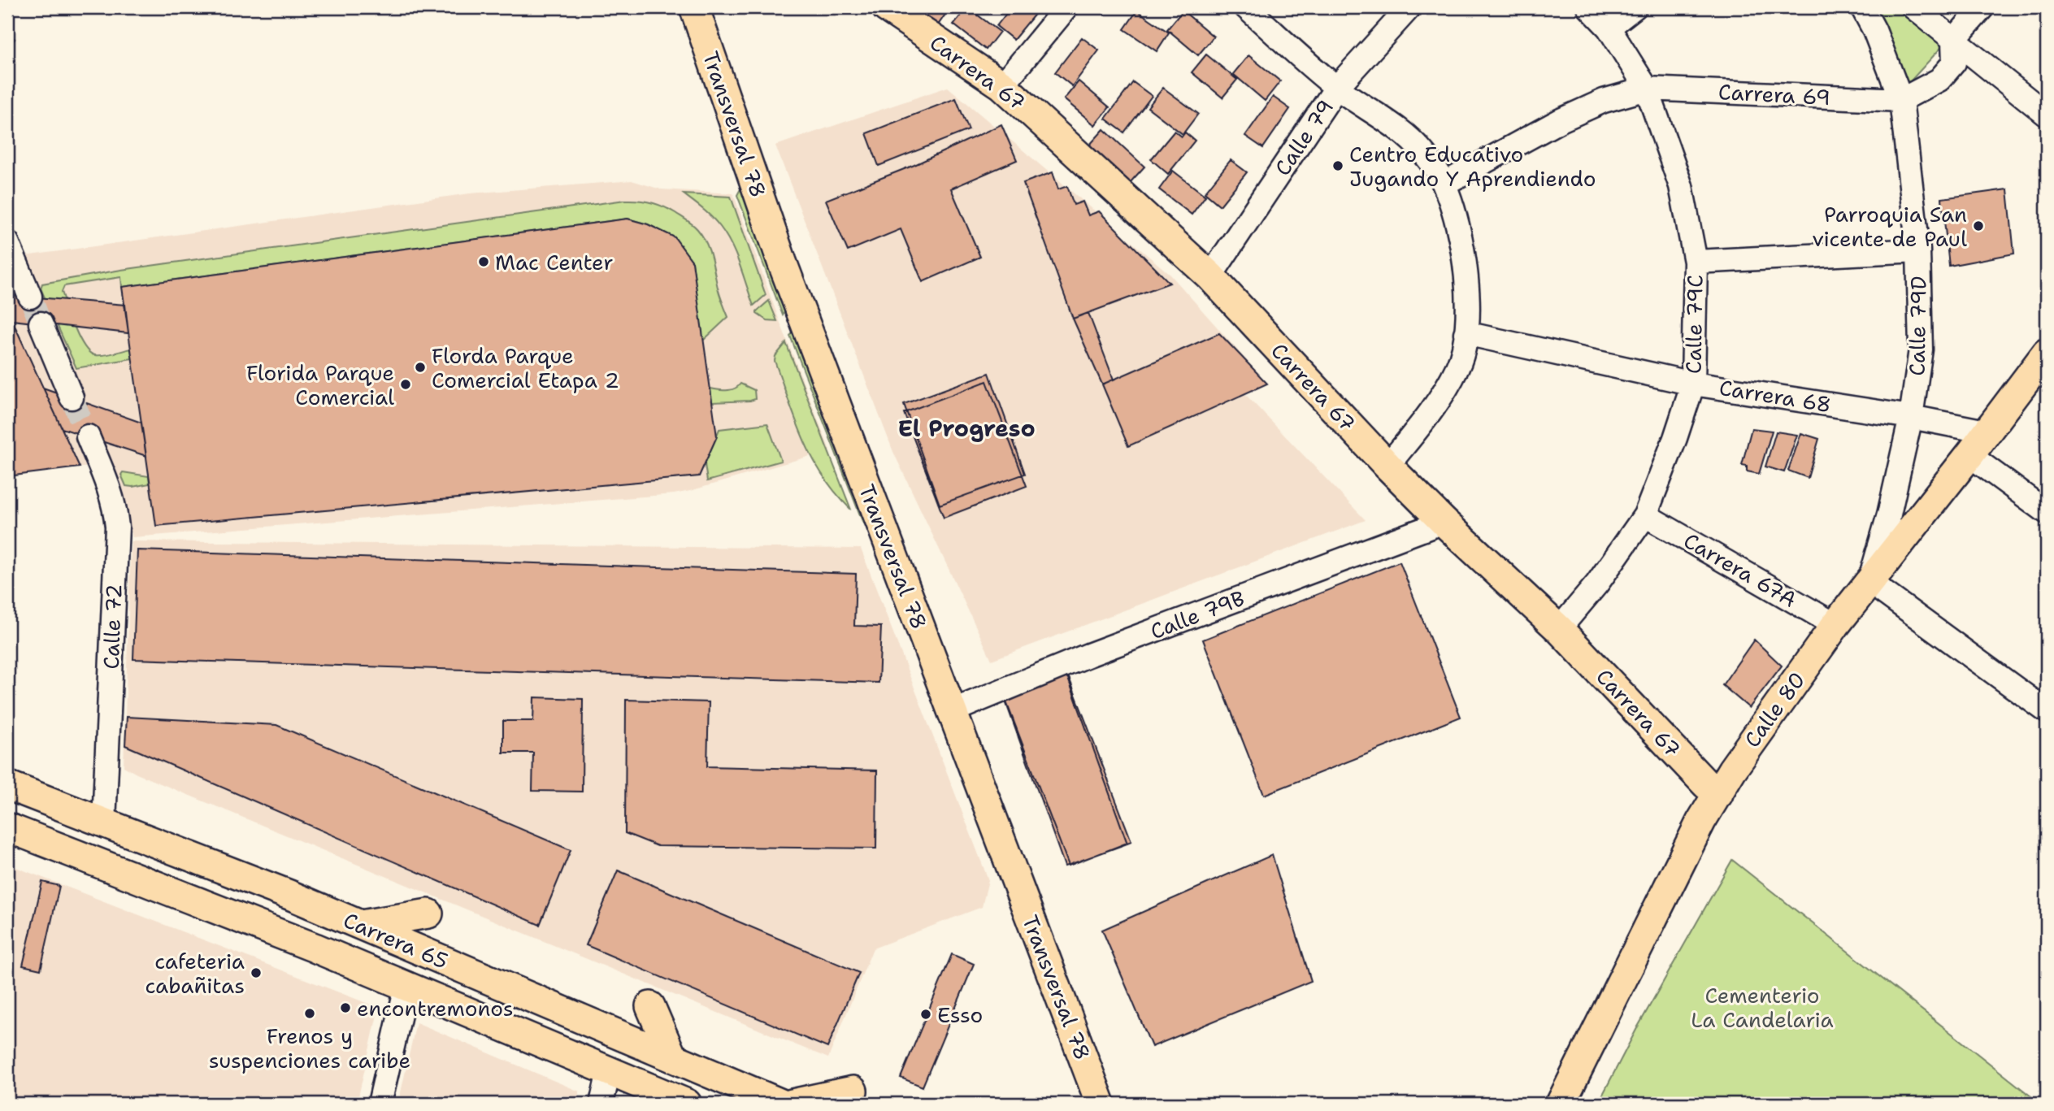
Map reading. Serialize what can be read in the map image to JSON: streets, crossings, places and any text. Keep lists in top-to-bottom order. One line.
{"streets":{"main road":["Carrera 67","Transversal 78","Calle 80","Carrera 65"],"street":["Carrera 69","Calle 79","Calle 79C","Calle 79D","Carrera 68","Carrera 67A","Calle 79B","Calle 72"]},"crossings":[["Carrera 67","Calle 79"],["Carrera 67","Calle 79C"],["Carrera 67","Calle 79B"],["Carrera 67","Calle 80"],["Carrera 69","Calle 79C"],["Carrera 69","Calle 79D"],["Transversal 78","Calle 79B"],["Calle 79C","Carrera 68"],["Calle 79C","Carrera 67A"],["Calle 79D","Carrera 68"],["Calle 79D","Calle 80"],["Carrera 68","Calle 80"],["Carrera 67A","Calle 80"],["Calle 72","Carrera 65"]],"districts":["El Progreso"],"parks":["Cementerio La Candelaria"],"places":["Centro Educativo Jugando Y Aprendiendo","Parroquia San vicente de Paul","Mac Center","Florda Parque Comercial Etapa 2","Florida Parque Comercial","cafeteria cabañitas","encontremonos","Frenos y suspenciones caribe","Esso"]}
